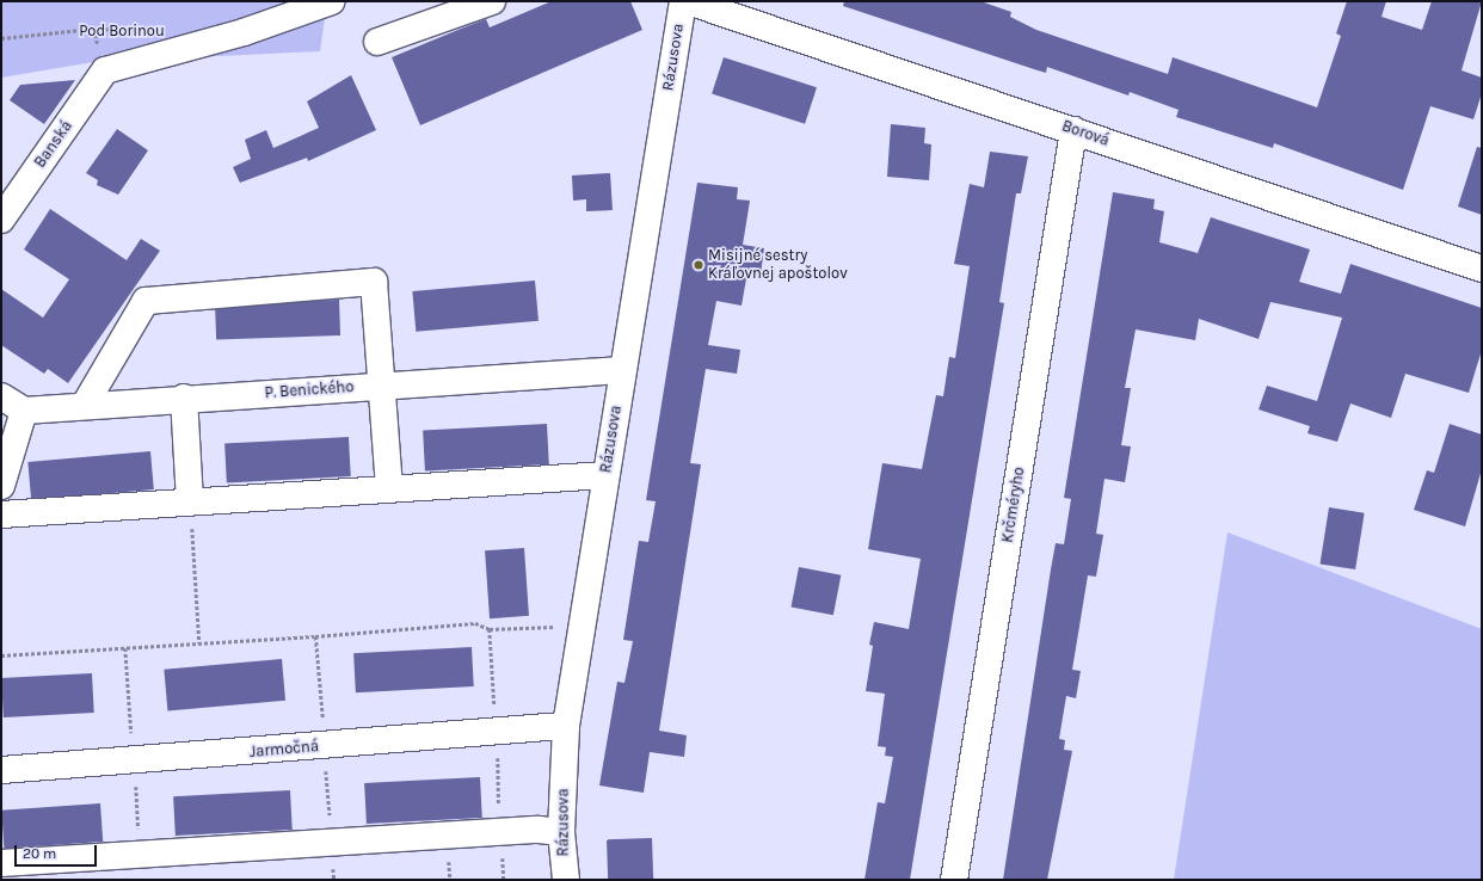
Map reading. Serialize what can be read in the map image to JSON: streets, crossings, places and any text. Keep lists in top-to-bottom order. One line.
{"streets":{"street":["Pod Borinou","Rázusova","Borová","Banská","P. Benického","Krčméryho","Jarmočná"]},"crossings":[["Pod Borinou","Banská"],["Rázusova","P. Benického"],["Rázusova","Jarmočná"],["Borová","Krčméryho"]],"places":["Misijné sestry Kráľovnej apoštolov"],"scale_bar":"20 m"}
